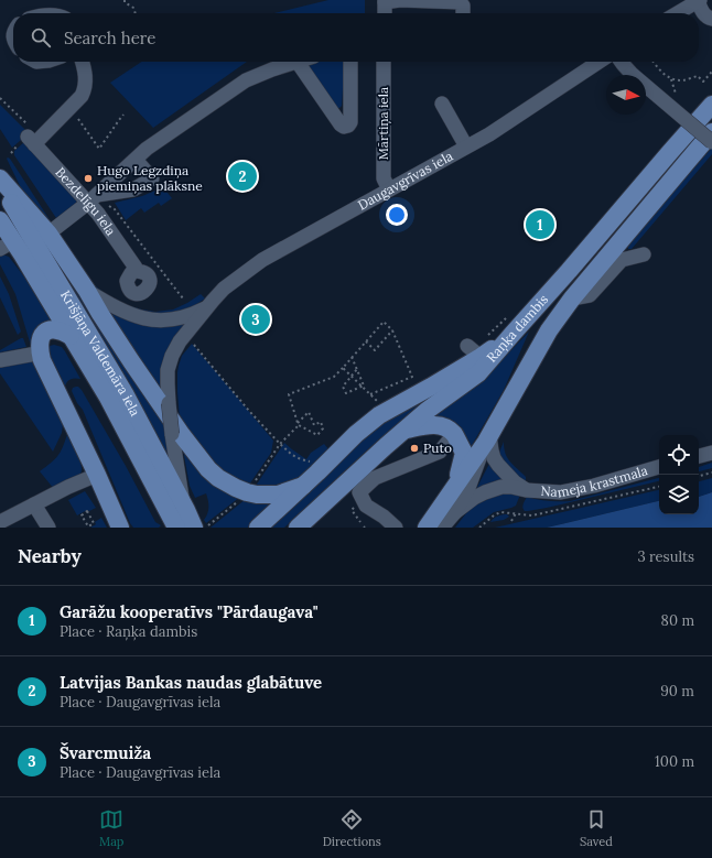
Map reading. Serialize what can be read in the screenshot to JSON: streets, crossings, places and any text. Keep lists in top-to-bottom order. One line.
{"streets":{"main road":["Raņķa dambis","Krišjāņa Valdemāra iela"],"street":["Mārtiņa iela","Daugavgrīvas iela","Bezdelīgu iela","Nameja krastmala"]},"crossings":[["Mārtiņa iela","Daugavgrīvas iela"],["Daugavgrīvas iela","Krišjāņa Valdemāra iela"],["Raņķa dambis","Nameja krastmala"]],"places":["Hugo Legzdiņa piemiņas plāksne","Puto"],"north":"right","page":{"search":"Search here","pins":["2","1","3"],"heading":["Nearby","3 results"],"list":[{"mark":"1","name":"Garāžu kooperatīvs \"Pārdaugava\"","note":"Place · Raņķa dambis","value":"80 m"},{"mark":"2","name":"Latvijas Bankas naudas glabātuve","note":"Place · Daugavgrīvas iela","value":"90 m"},{"mark":"3","name":"Švarcmuiža","note":"Place · Daugavgrīvas iela","value":"100 m"}],"nav":["Map","Directions","Saved"]}}
